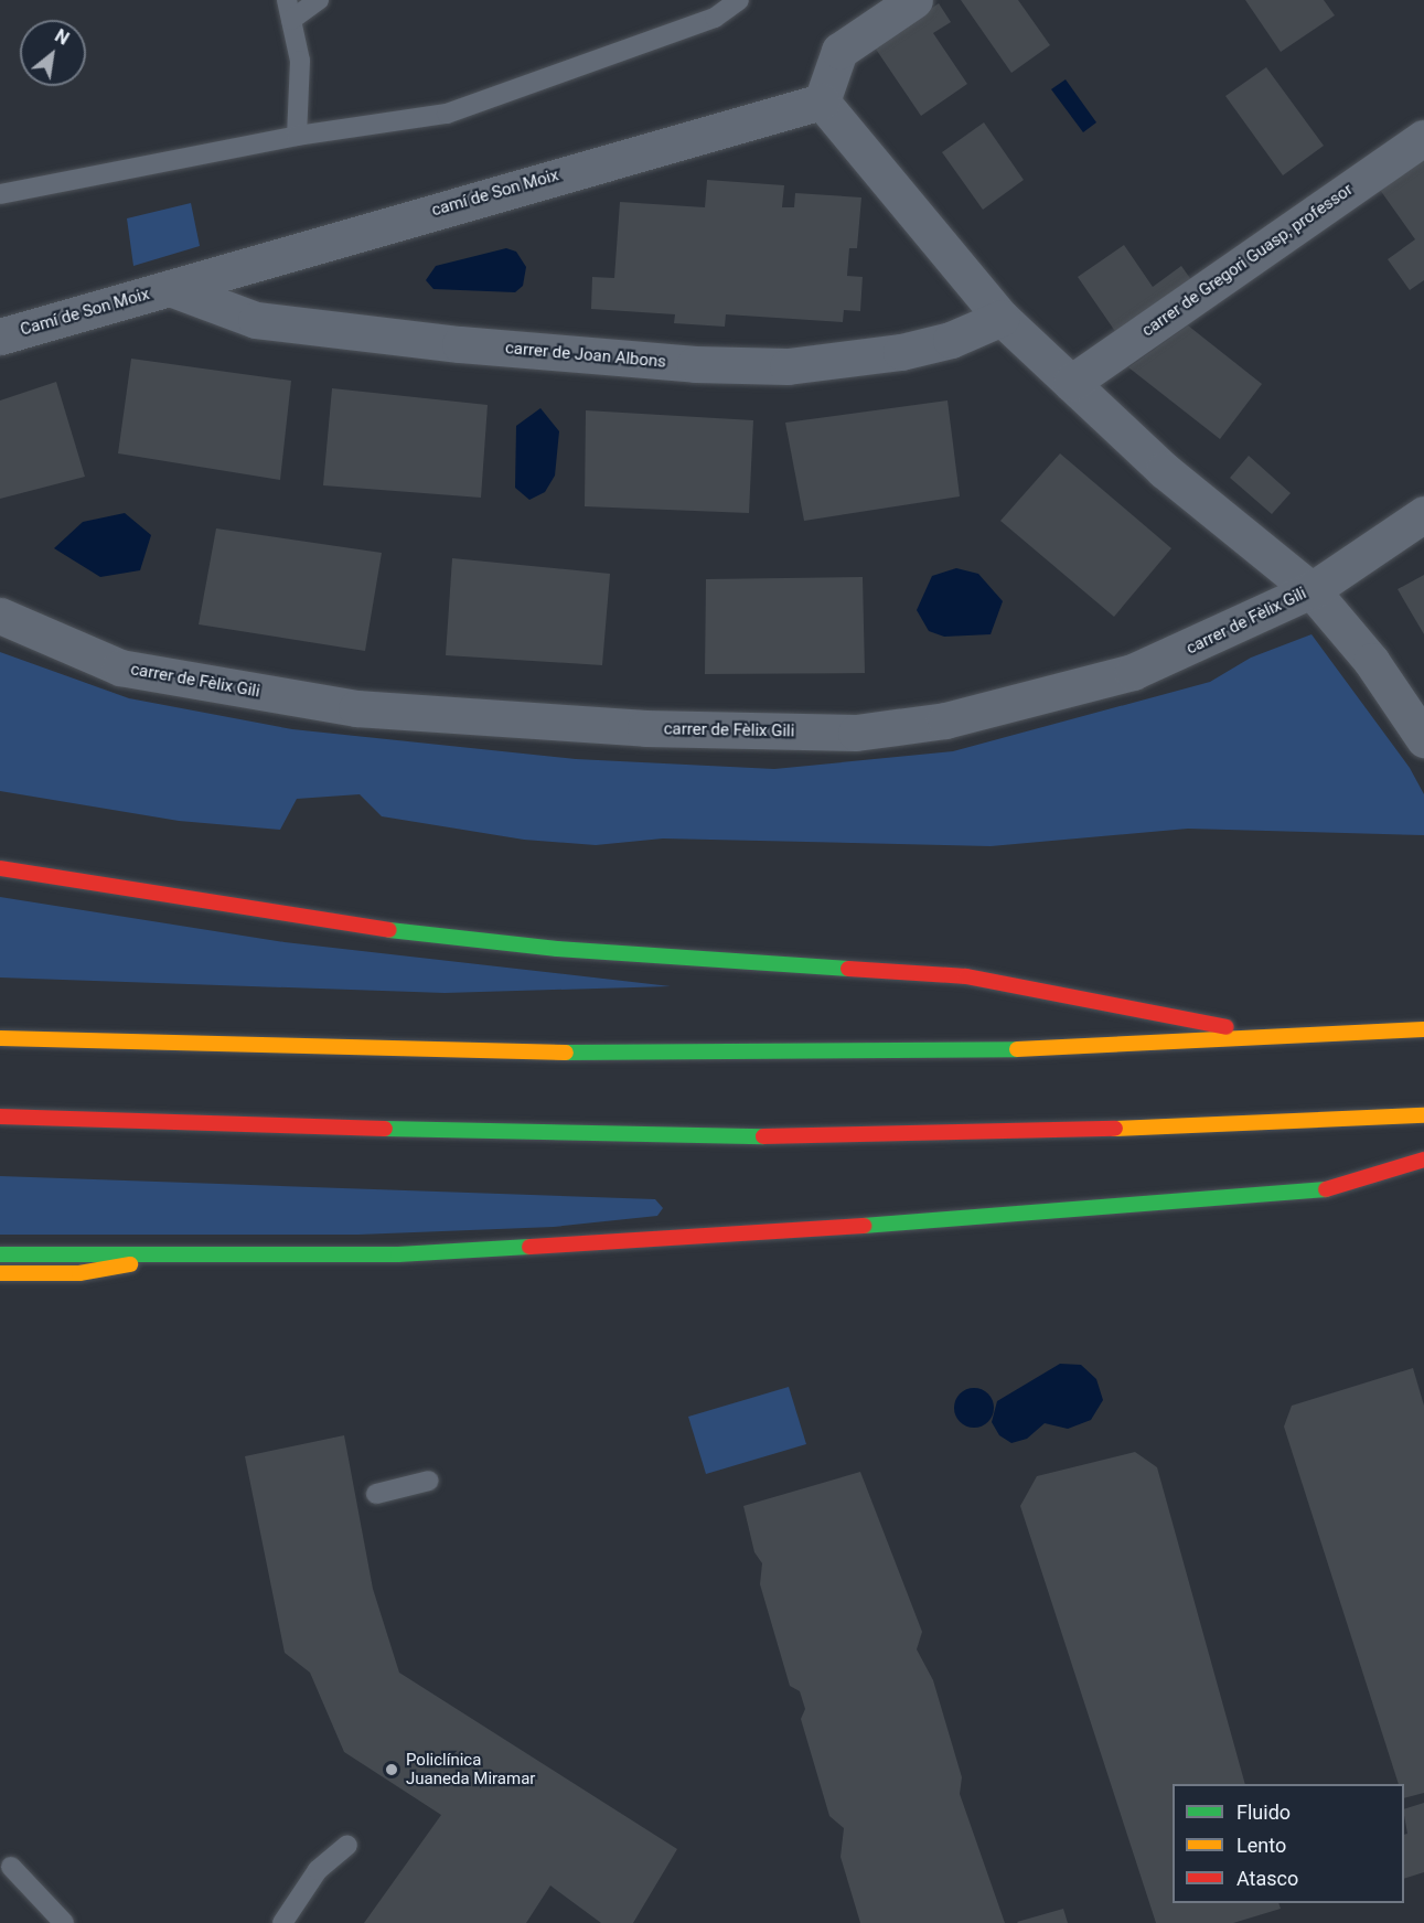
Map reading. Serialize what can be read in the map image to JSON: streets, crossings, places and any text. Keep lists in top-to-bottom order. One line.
{"streets":{"street":["camí de Son Moix","carrer de Gregori Guasp, professor","Camí de Son Moix","carrer de Joan Albons","carrer de Fèlix Gili"]},"crossings":[["camí de Son Moix","Camí de Son Moix"],["camí de Son Moix","carrer de Joan Albons"],["Camí de Son Moix","carrer de Joan Albons"]],"places":["Policlínica Juaneda Miramar"],"legend":["Fluido","Lento","Atasco"],"north":"top right"}
